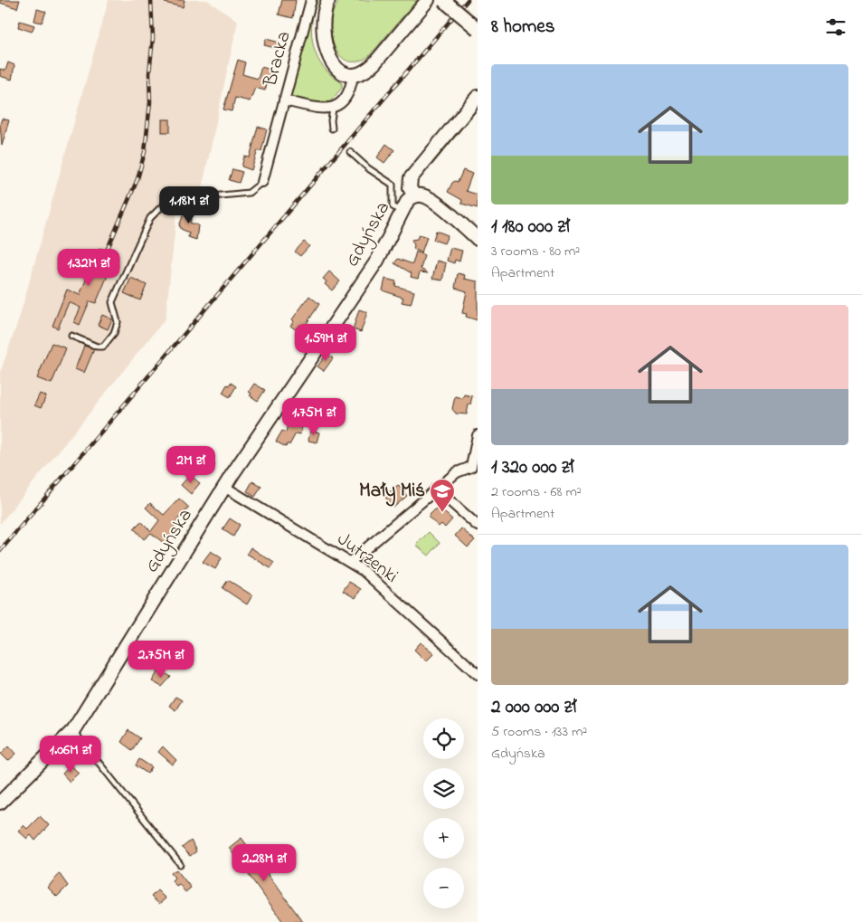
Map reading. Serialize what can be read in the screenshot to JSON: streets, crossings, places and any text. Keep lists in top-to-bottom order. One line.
{"streets":{"main road":["Gdyńska"],"street":["Bracka","Jutrzenki"]},"crossings":[["Gdyńska","Jutrzenki"]],"places":{"school or university":["Mały Miś"]},"page":{"heading":"8 homes","list":[{"name":"1 180 000 zł","note":"3 rooms · 80 m² · Apartment"},{"name":"1 320 000 zł","note":"2 rooms · 68 m² · Apartment"},{"name":"2 000 000 zł","note":"5 rooms · 133 m² · Gdyńska"}],"price":["1.18M zł","1.32M zł","1.59M zł","1.75M zł","2M zł","2.75M zł","1.06M zł","2.28M zł"],"map_buttons":["+","−"]}}
